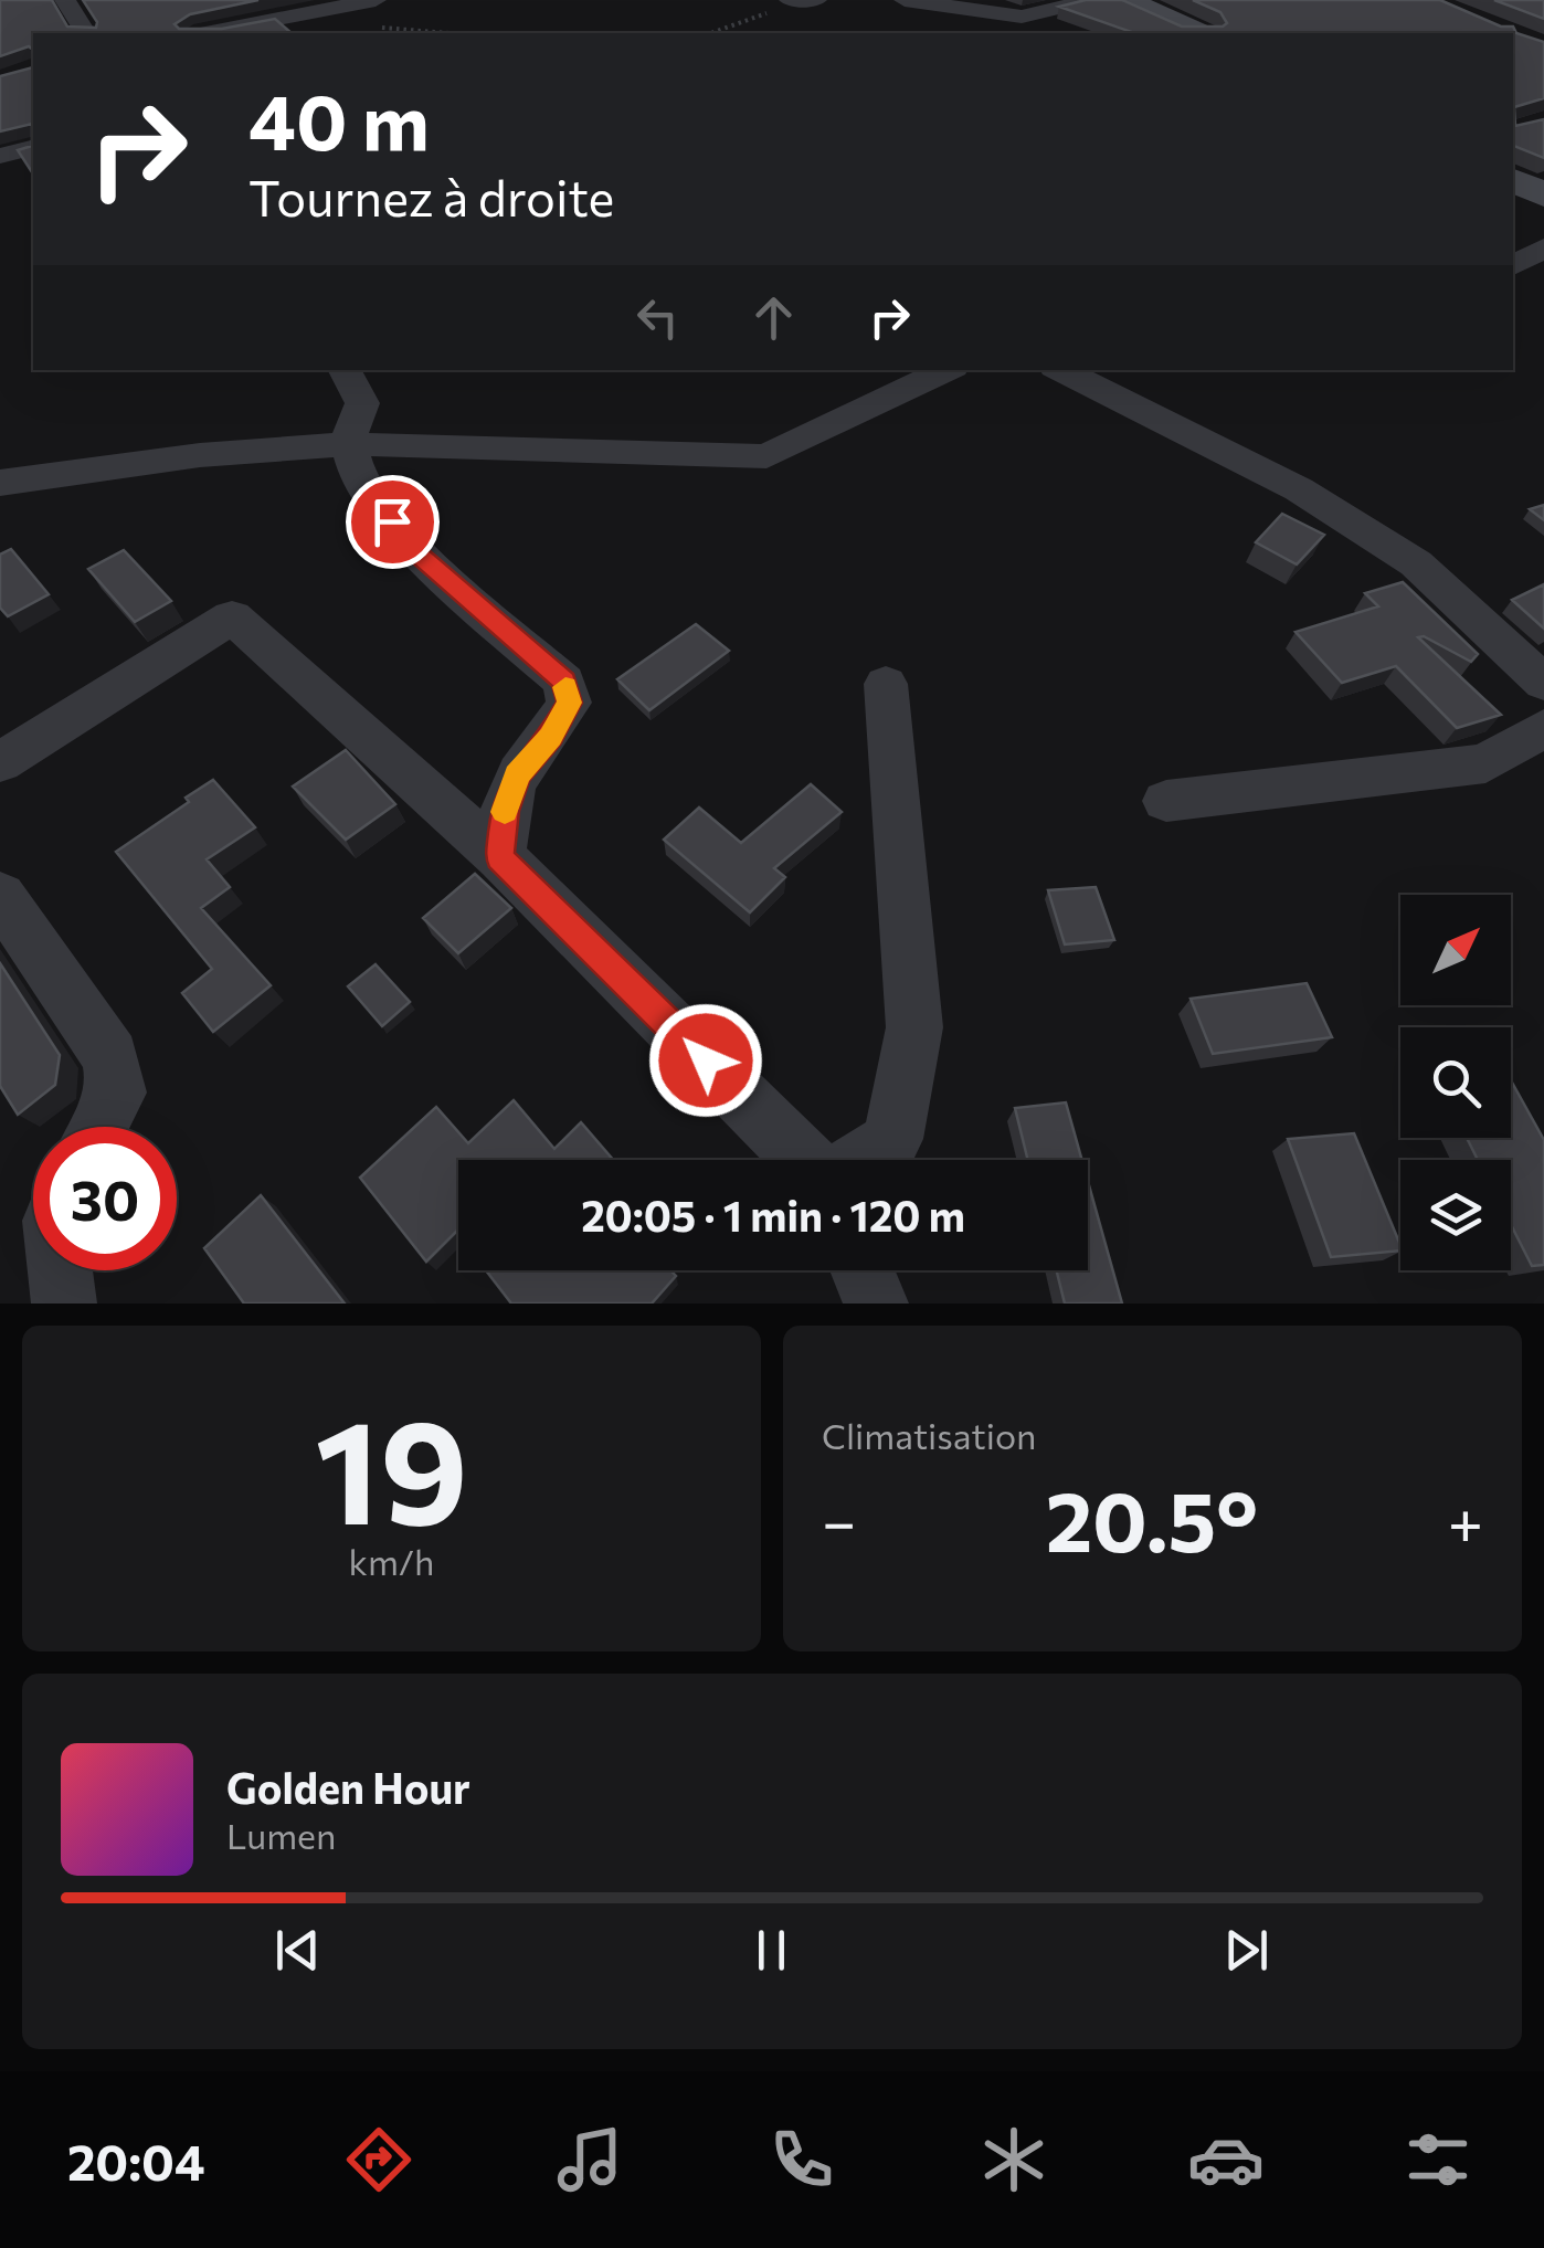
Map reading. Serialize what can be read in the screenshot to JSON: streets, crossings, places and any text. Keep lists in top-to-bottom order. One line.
{"north":"top right","page":{"turn":["40 m","Tournez à droite"],"limit":"30","trip":"20:05 · 1 min · 120 m","tile":[["19","km/h"],"Climatisation"],"heat":["−","20.5°","+"],"song":["Golden Hour","Lumen"],"tabs":"20:04"}}
